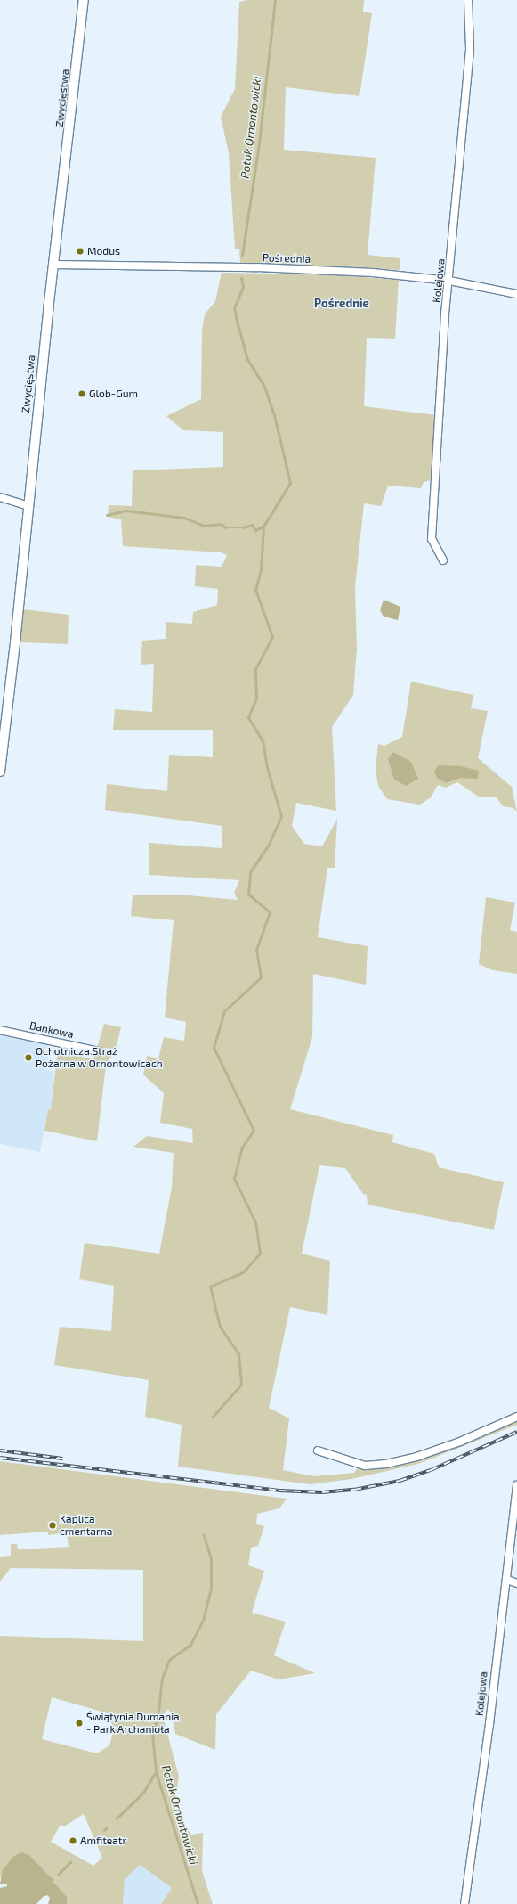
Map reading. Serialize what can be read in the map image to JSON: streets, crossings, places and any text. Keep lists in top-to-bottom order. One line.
{"streets":{"street":["Zwycięstwa","Pośrednia","Kolejowa","Bankowa"]},"crossings":[["Zwycięstwa","Pośrednia"],["Pośrednia","Kolejowa"]],"districts":["Pośrednie"],"water":["Potok Ornontowicki"],"places":["Modus","Glob-Gum","Ochotnicza Straż Pożarna w Ornontowicach","Kaplica cmentarna","Świątynia Dumania - Park Archanioła","Amfiteatr"]}
